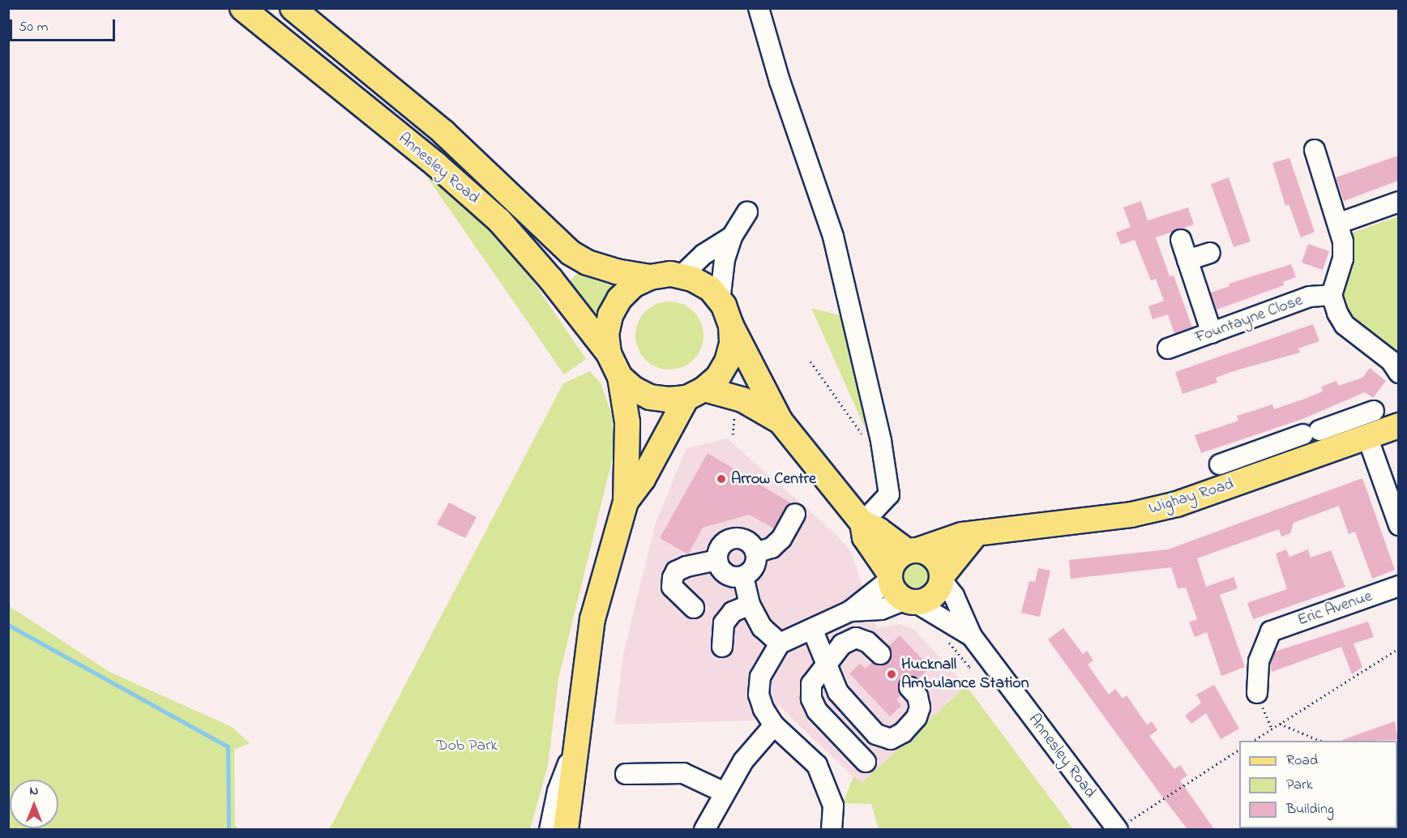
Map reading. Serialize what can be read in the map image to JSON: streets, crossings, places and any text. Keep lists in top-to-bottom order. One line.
{"streets":{"main road":["Annesley Road","Wighay Road"],"street":["Fountayne Close","Eric Avenue"]},"crossings":[["Annesley Road","Wighay Road"]],"parks":["Dob Park"],"places":["Arrow Centre","Hucknall Ambulance Station"],"legend":["Road","Park","Building"],"scale_bar":"50 m","north":"top"}
